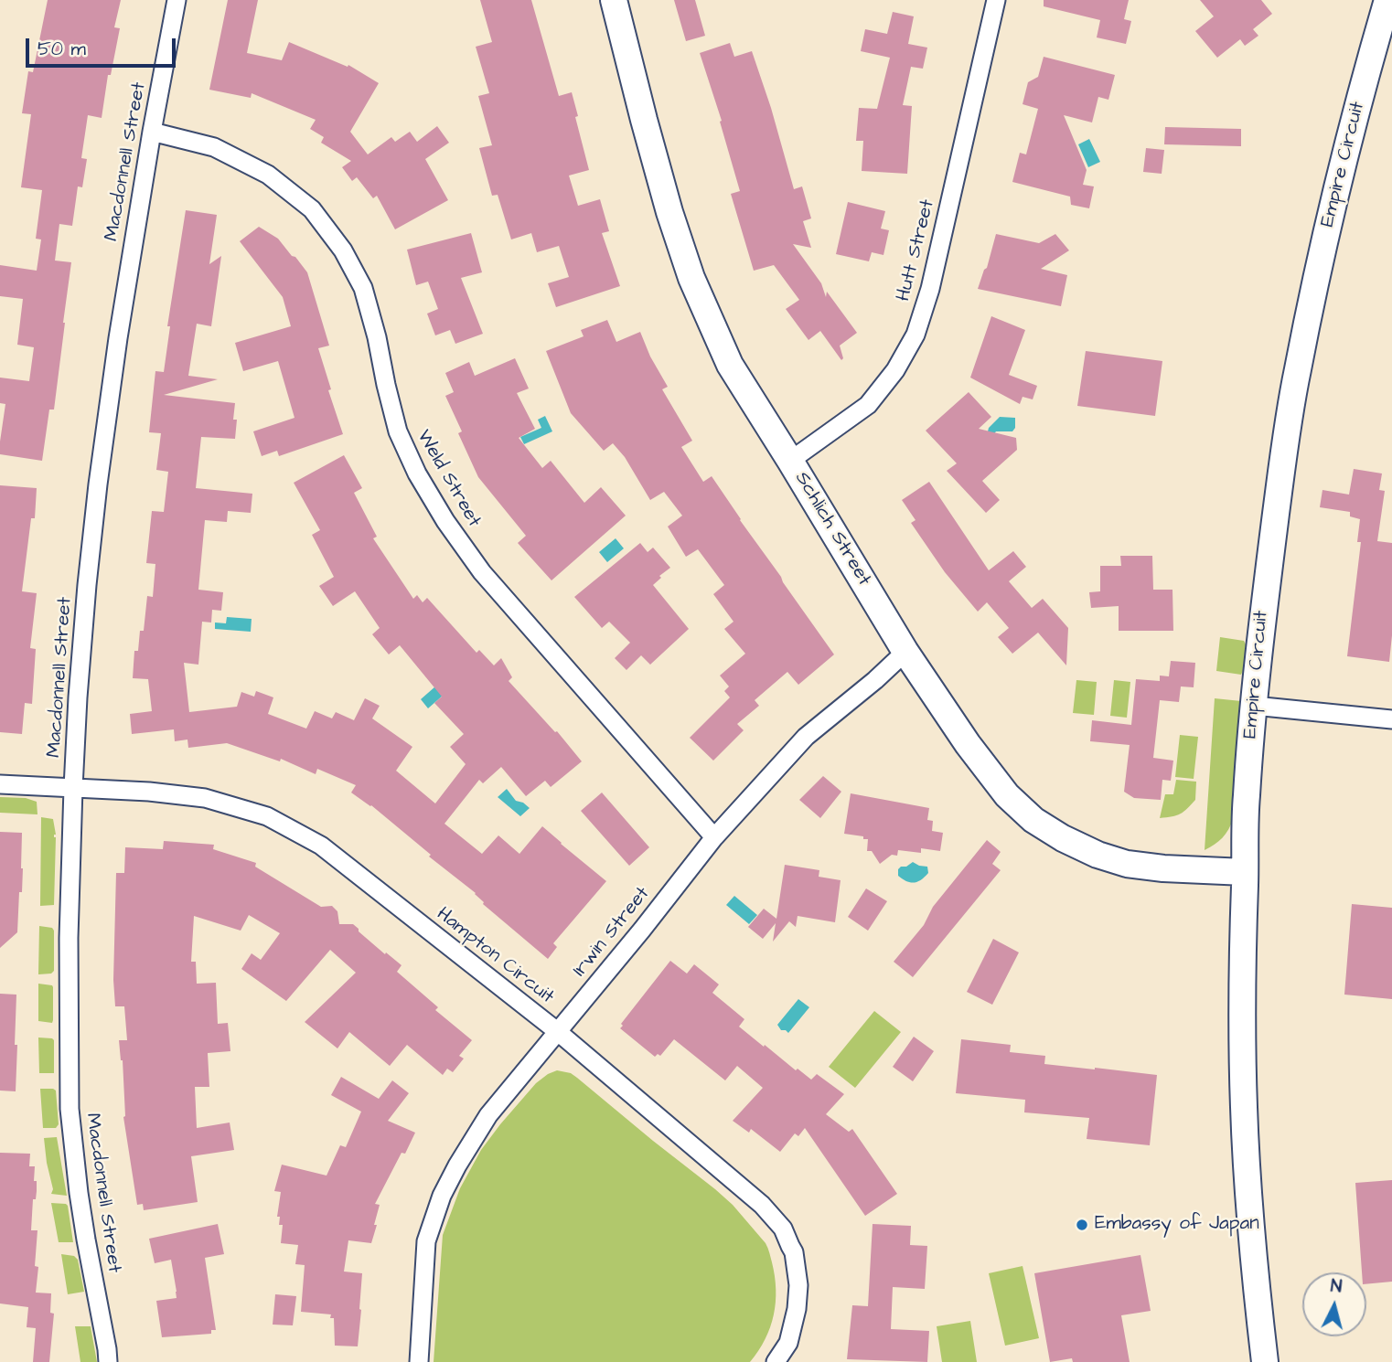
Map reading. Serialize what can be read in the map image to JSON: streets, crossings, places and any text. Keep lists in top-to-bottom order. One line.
{"streets":{"street":["Macdonnell Street","Empire Circuit","Hutt Street","Weld Street","Schlich Street","Irwin Street","Hampton Circuit"]},"crossings":[["Macdonnell Street","Weld Street"],["Macdonnell Street","Hampton Circuit"],["Empire Circuit","Schlich Street"],["Hutt Street","Schlich Street"],["Weld Street","Irwin Street"],["Schlich Street","Irwin Street"],["Irwin Street","Hampton Circuit"]],"places":["Embassy of Japan"],"scale_bar":"50 m","north":"top"}
